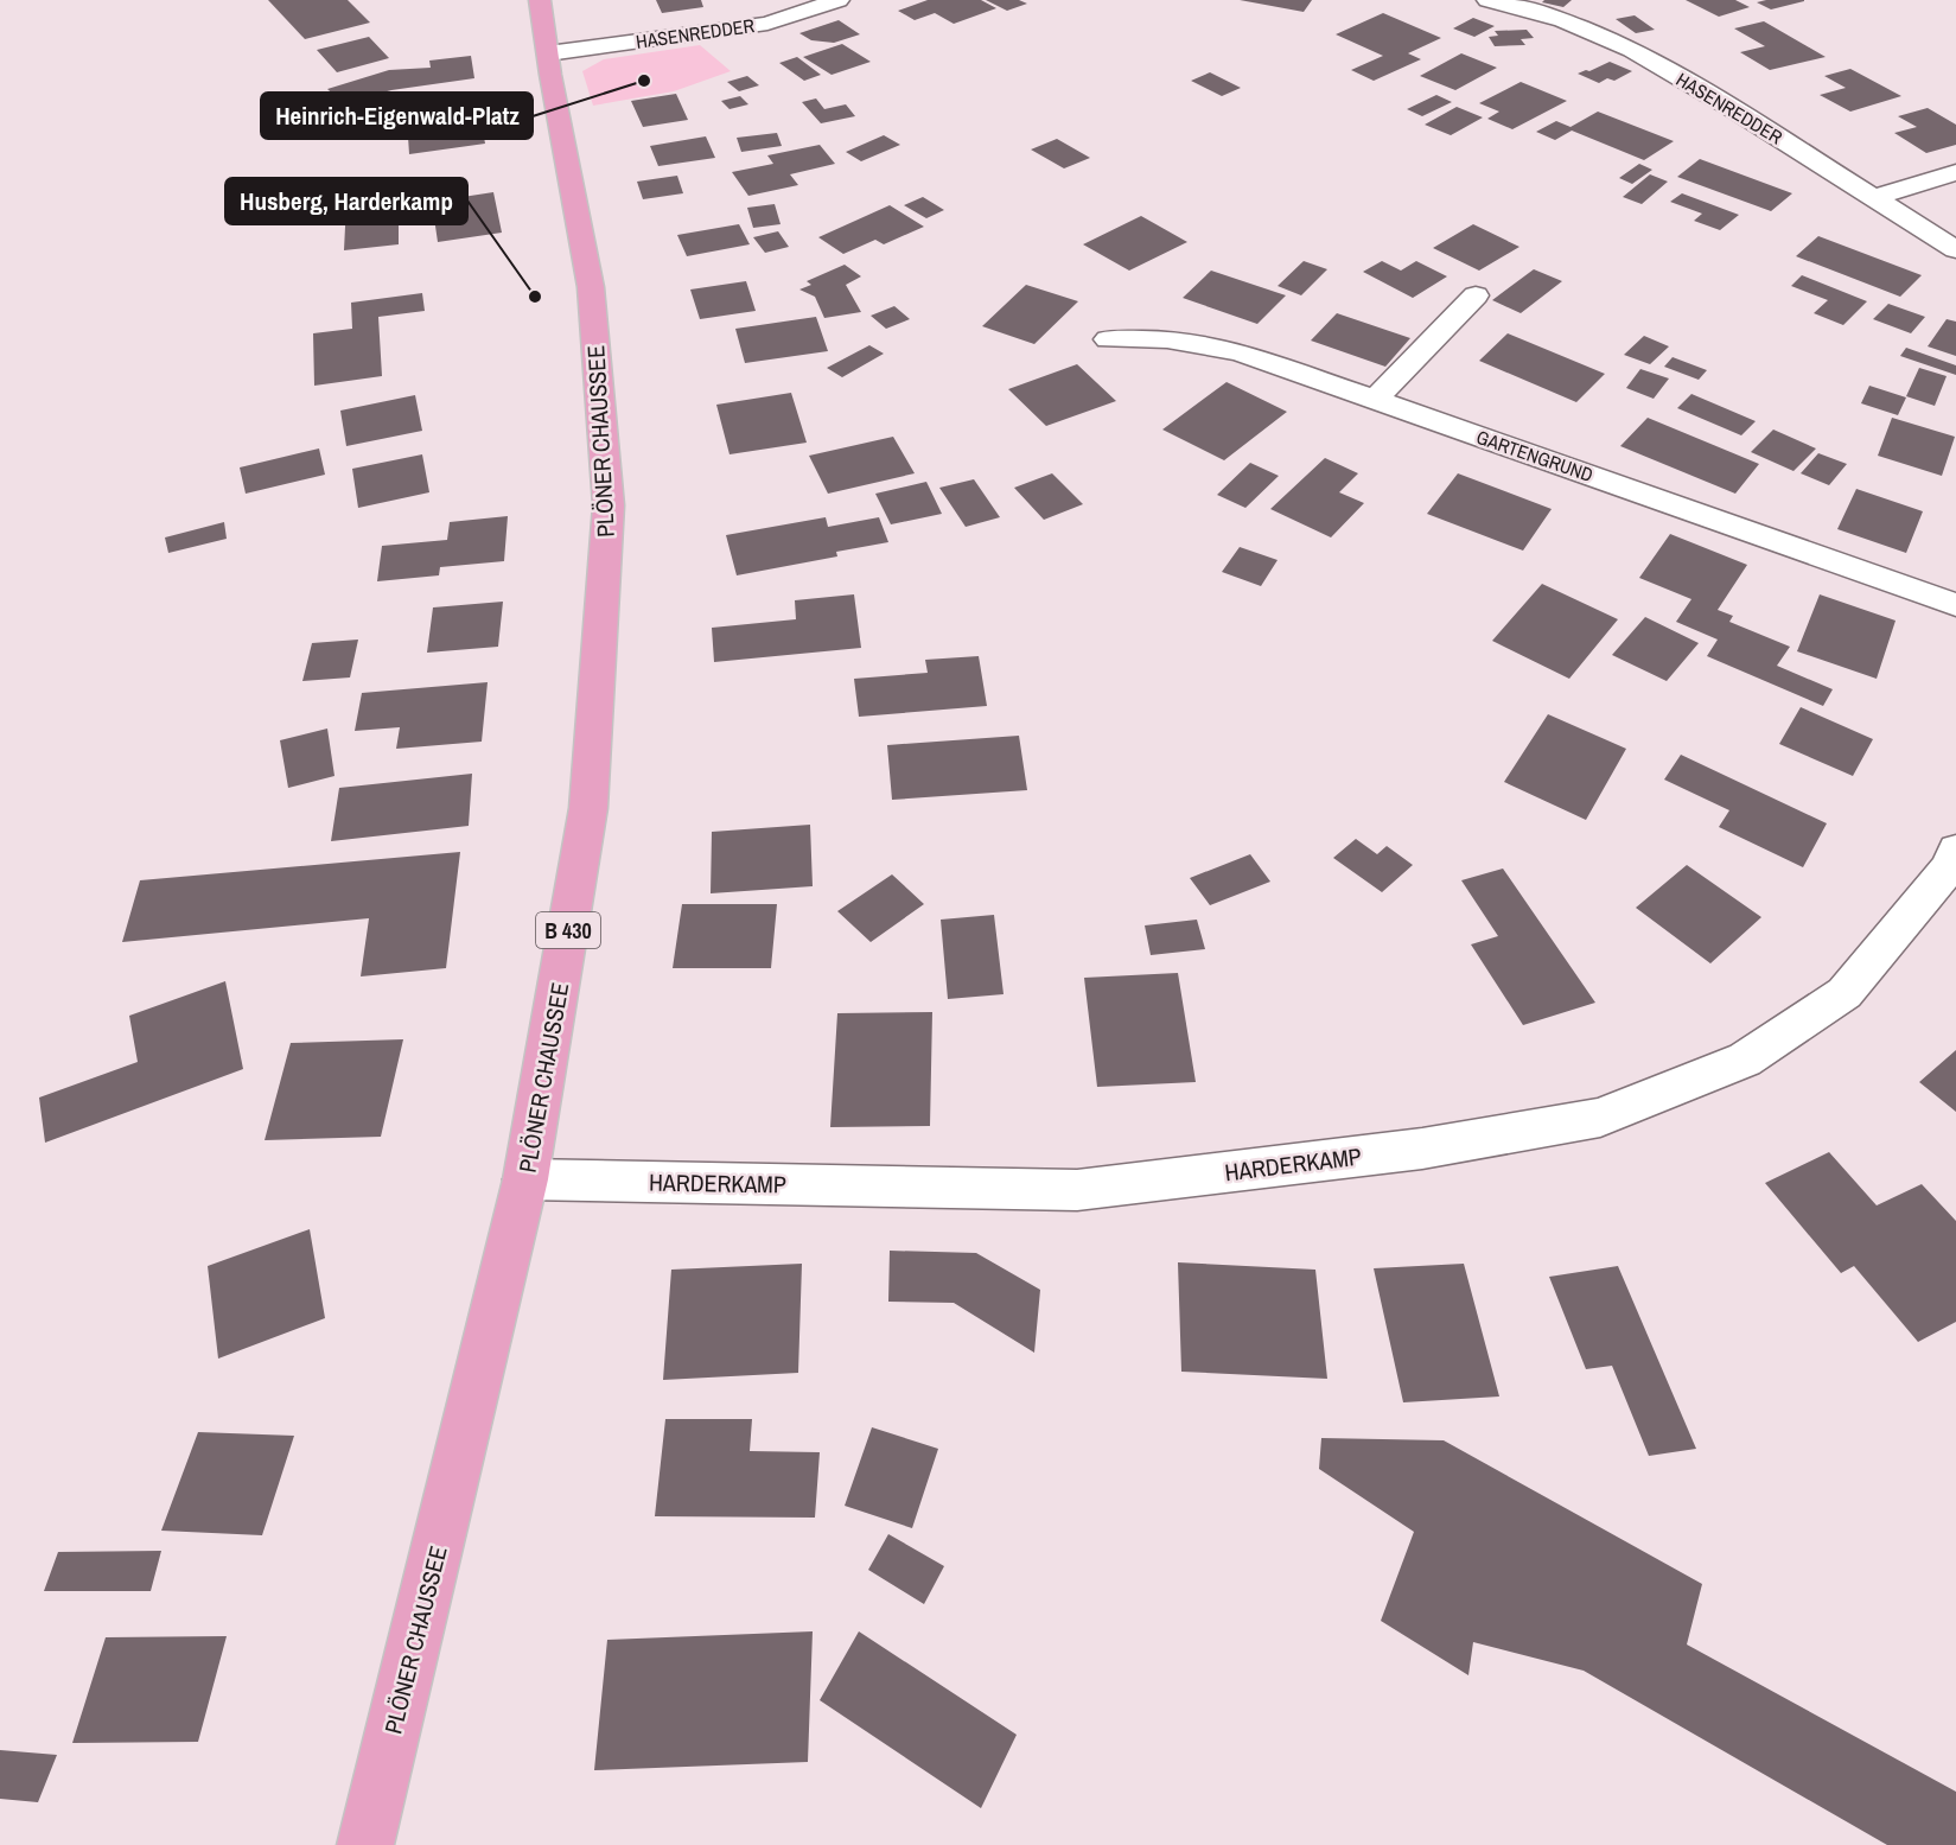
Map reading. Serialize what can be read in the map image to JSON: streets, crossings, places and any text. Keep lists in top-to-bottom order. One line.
{"streets":{"main road":["PLÖNER CHAUSSEE","B 430"],"street":["HASENREDDER","GARTENGRUND","HARDERKAMP"]},"crossings":[["HASENREDDER","PLÖNER CHAUSSEE"],["PLÖNER CHAUSSEE","HARDERKAMP"]],"places":["Heinrich-Eigenwald-Platz","Husberg, Harderkamp"]}
